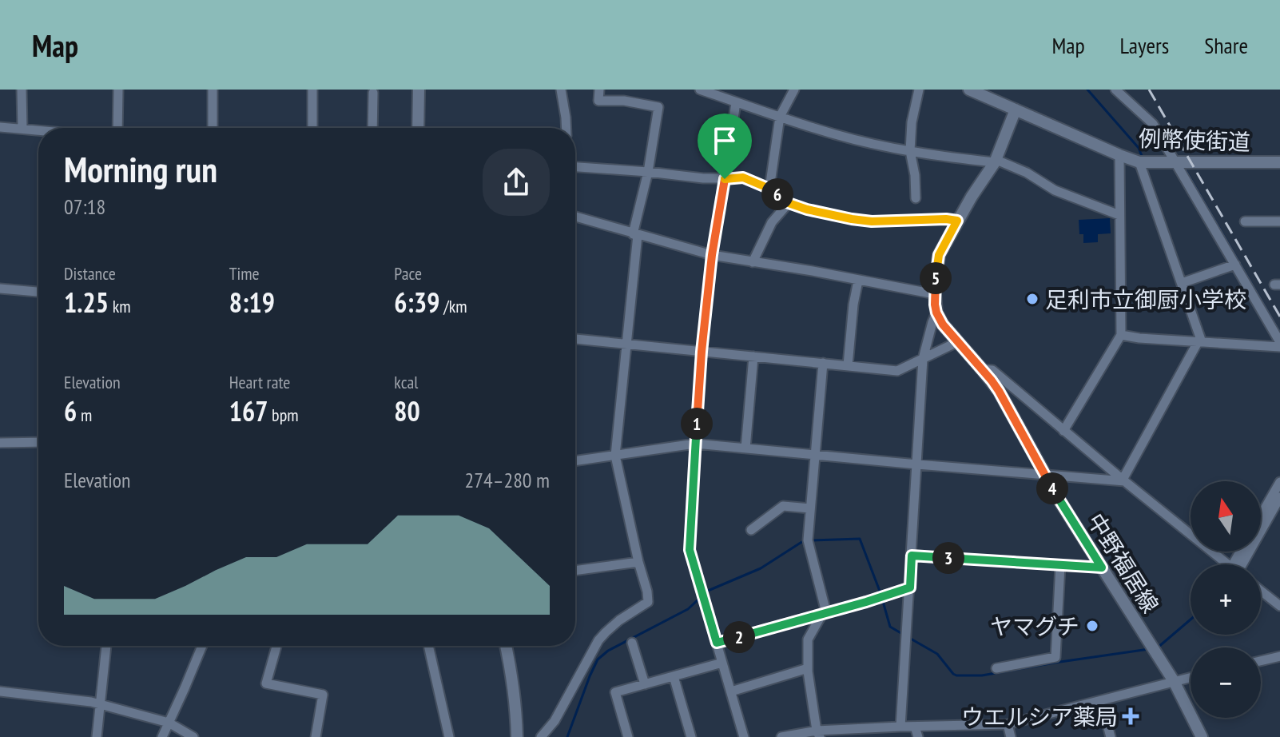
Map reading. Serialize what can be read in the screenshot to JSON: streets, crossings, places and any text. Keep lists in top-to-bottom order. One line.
{"streets":{"main road":["例幣使街道","中野福居線"]},"crossings":[["例幣使街道","中野福居線"]],"places":{"other":["足利市立御厨小学校","ヤマグチ"],"health":["ウエルシア薬局"]},"north":"top","page":{"header":"Map","nav":["Map","Layers","Share"],"heading":["Morning run","07:18"],"pins":["6","5","1","4","3","2"],"stats":[["Distance","1.25 km"],["Time","8:19"],["Pace","6:39 /km"],["Elevation","6 m"],["Heart rate","167 bpm"],["kcal","80"]],"chart":["Elevation","274–280 m"],"map_buttons":["+","−"]}}
